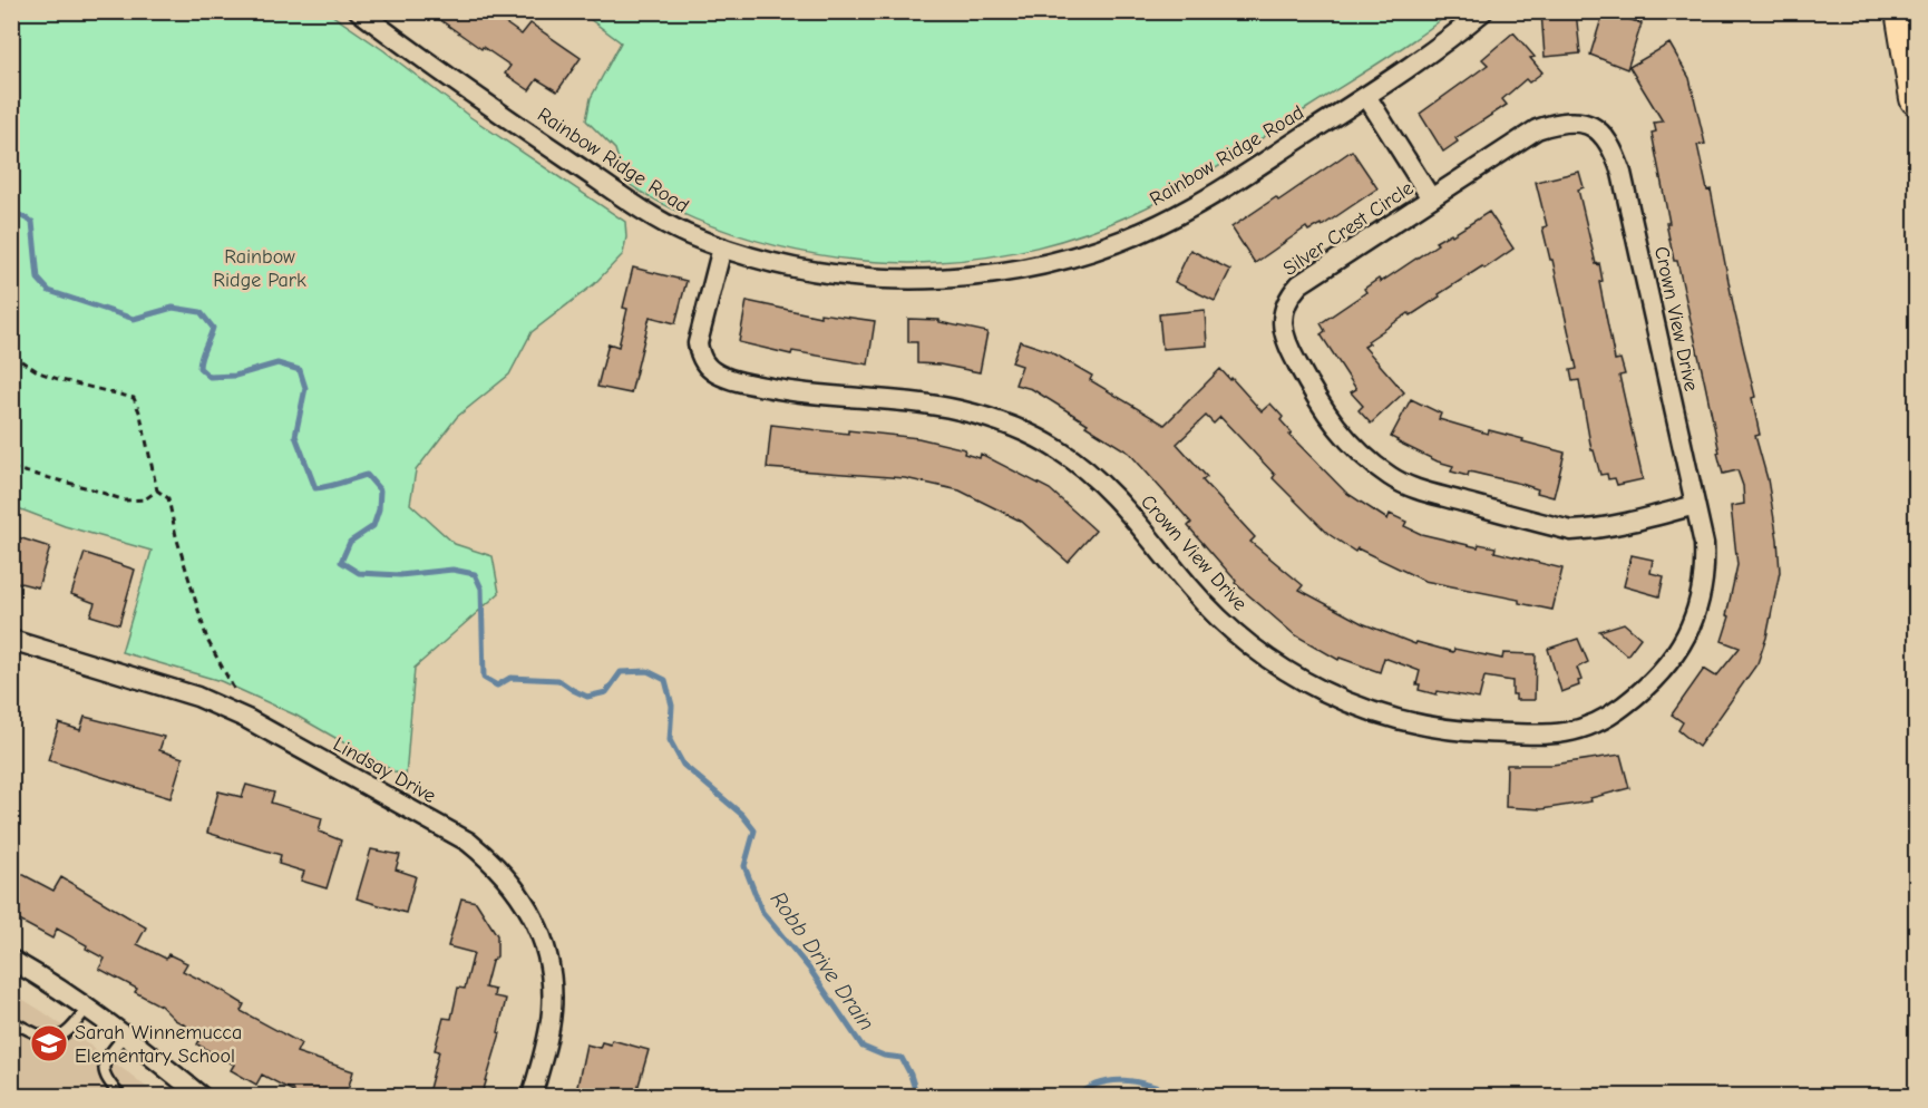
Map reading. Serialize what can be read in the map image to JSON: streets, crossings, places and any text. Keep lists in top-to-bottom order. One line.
{"streets":{"street":["Rainbow Ridge Road","Silver Crest Circle","Crown View Drive","Lindsay Drive"]},"crossings":[["Rainbow Ridge Road","Crown View Drive"],["Silver Crest Circle","Crown View Drive"]],"water":["Robb Drive Drain"],"parks":["Rainbow Ridge Park"],"places":{"school or university":["Sarah Winnemucca Elementary School"]}}
